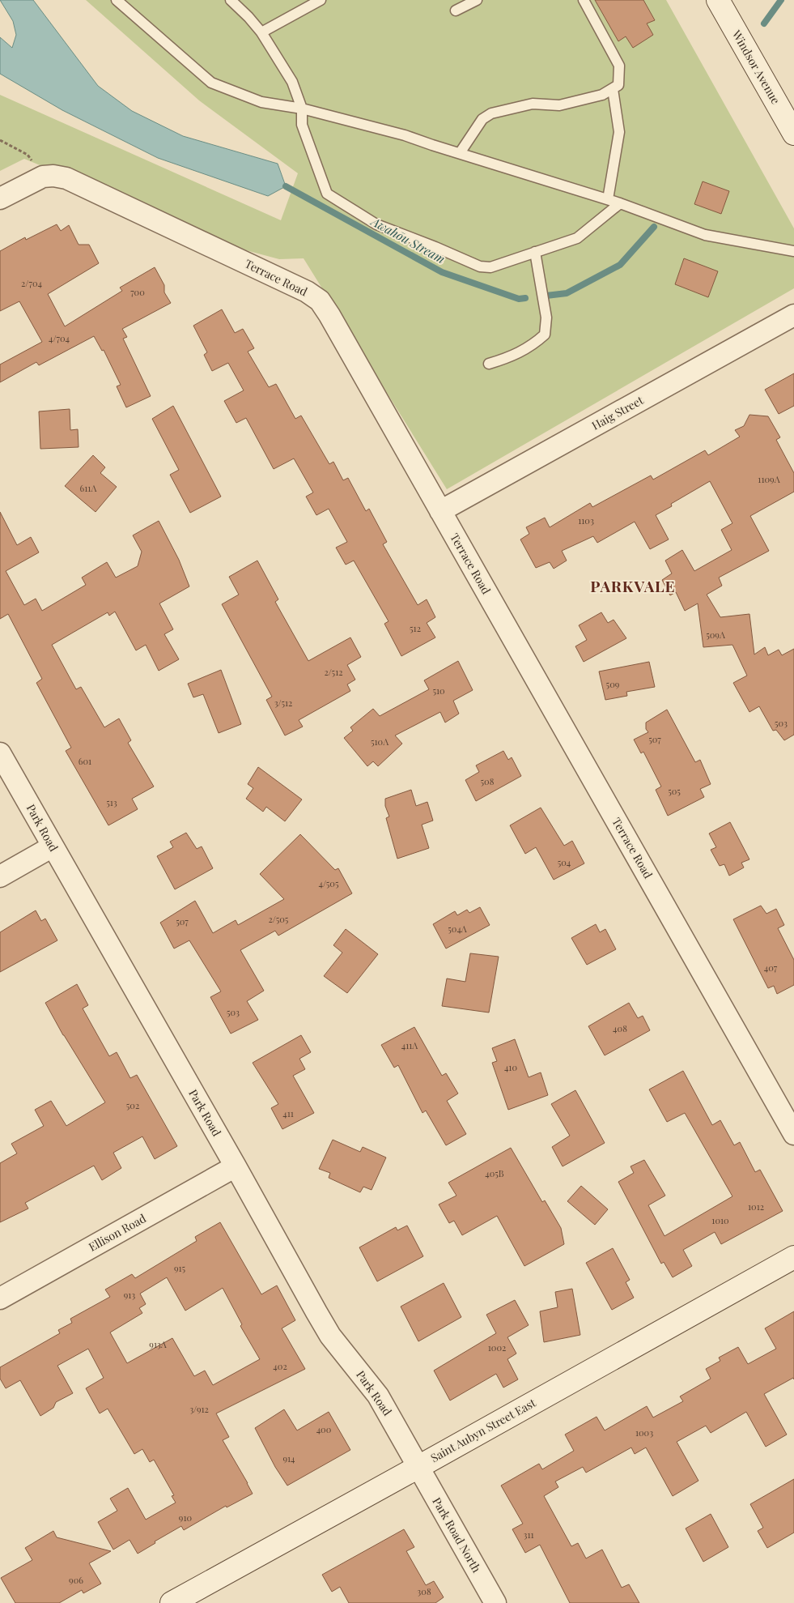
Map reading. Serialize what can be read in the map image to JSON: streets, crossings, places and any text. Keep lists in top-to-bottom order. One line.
{"streets":{"main road":["Windsor Avenue","Saint Aubyn Street East"],"street":["Terrace Road","Haig Street","Park Road","Ellison Road","Park Road North"]},"crossings":[["Terrace Road","Haig Street"],["Park Road","Ellison Road"],["Park Road","Saint Aubyn Street East"],["Park Road","Park Road North"],["Saint Aubyn Street East","Park Road North"]],"districts":["PARKVALE"],"water":["Awahōu Stream"],"house_numbers":["2/704","700","4/704","1109A","611A","1103","512","509A","2/512","509","510","3/512","503","507","510A","601","508","505","513","504","4/505","2/505","507","504A","407","503","408","411A","410","502","411","405B","1012","1010","915","913","913A","1002","402","3/912","400","1003","914","910","311","906","308"]}
